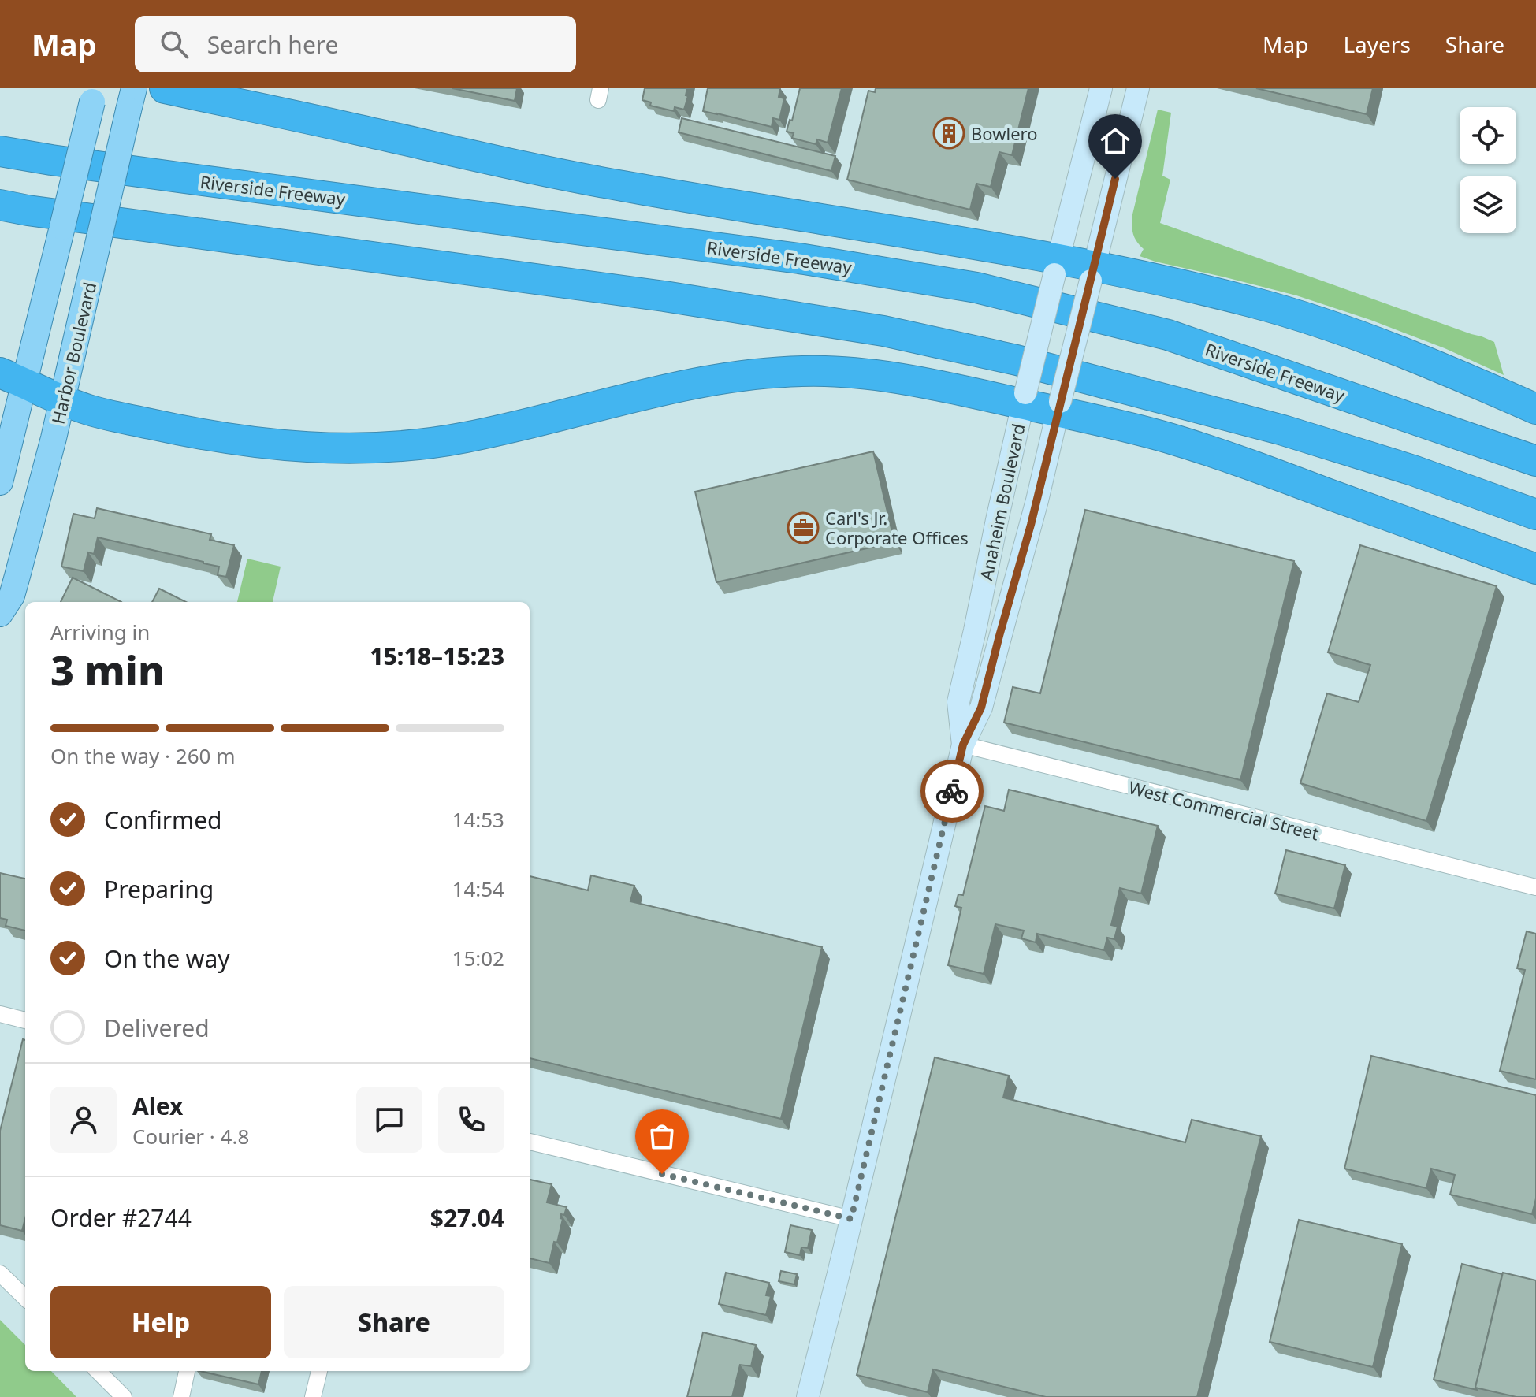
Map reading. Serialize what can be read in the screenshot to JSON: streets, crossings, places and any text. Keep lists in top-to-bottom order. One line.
{"streets":{"highway":["Riverside Freeway"],"main road":["Harbor Boulevard"],"street":["Anaheim Boulevard","West Commercial Street"]},"crossings":[["Anaheim Boulevard","West Commercial Street"]],"places":{"building":["Bowlero"],"office":["Carl's Jr. Corporate Offices"]},"page":{"header":"Map","search":"Search here","nav":["Map","Layers","Share"],"heading":["3 min","Arriving in","15:18–15:23"],"panel":["Alex","Courier · 4.8","Order #2744","$27.04"],"bar":"On the way · 260 m","list":[["Confirmed","14:53"],["Preparing","14:54"],["On the way","15:02"],"Delivered"],"buttons":["Help","Share"]}}
